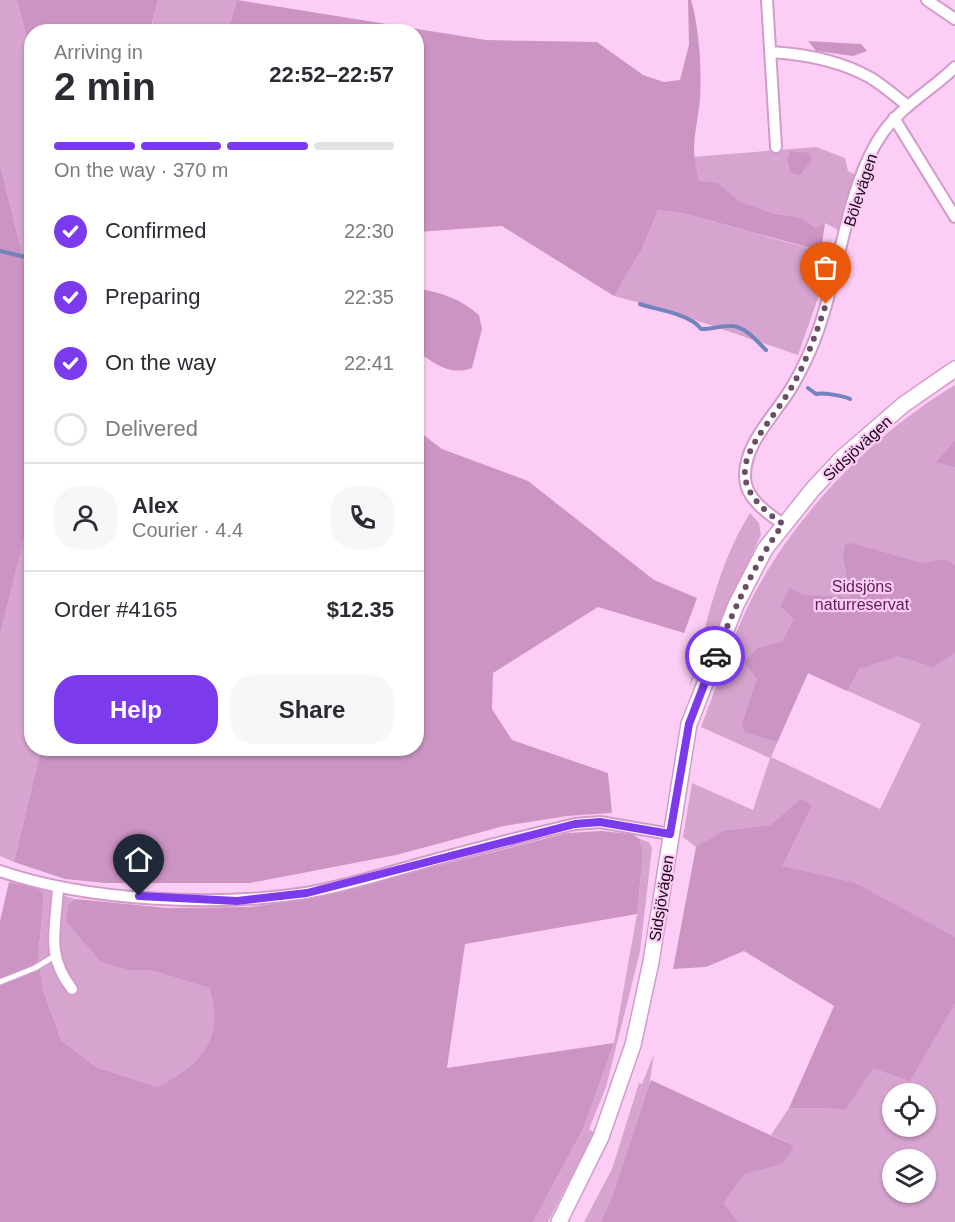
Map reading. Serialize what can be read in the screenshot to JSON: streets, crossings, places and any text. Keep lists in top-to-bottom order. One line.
{"streets":{"main road":["Sidsjövägen"],"street":["Bölevägen"]},"crossings":[["Bölevägen","Sidsjövägen"]],"parks":["Sidsjöns naturreservat"],"page":{"heading":["2 min","Arriving in","22:52–22:57"],"panel":["Alex","Courier · 4.4","Order #4165","$12.35"],"bar":"On the way · 370 m","list":[["Confirmed","22:30"],["Preparing","22:35"],["On the way","22:41"],"Delivered"],"buttons":["Help","Share"]}}
